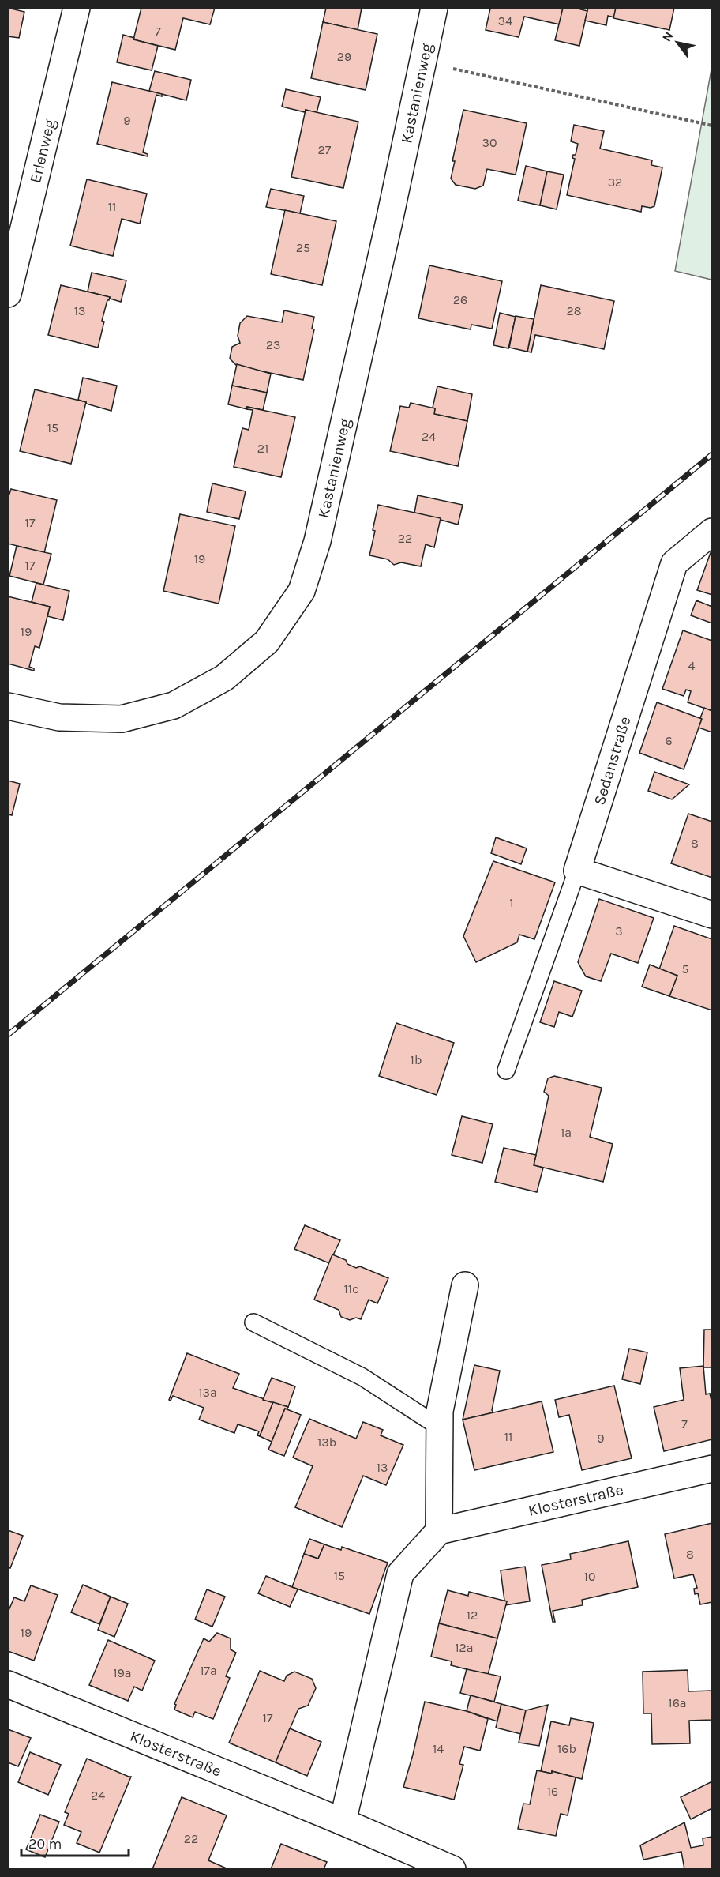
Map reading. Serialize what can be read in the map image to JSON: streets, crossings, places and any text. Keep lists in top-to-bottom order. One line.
{"streets":{"street":["Kastanienweg","Erlenweg","Sedanstraße","Klosterstraße"]},"house_numbers":["34","7","29","9","30","27","32","11","25","26","13","28","23","15","24","21","17","22","19","17","19","4","6","8","1","3","5","1b","1a","11c","13a","7","11","9","13b","13","8","15","10","12","19","12a","17a","19a","16a","17","14","16b","16","24","22"],"scale_bar":"20 m","north":"top left"}
